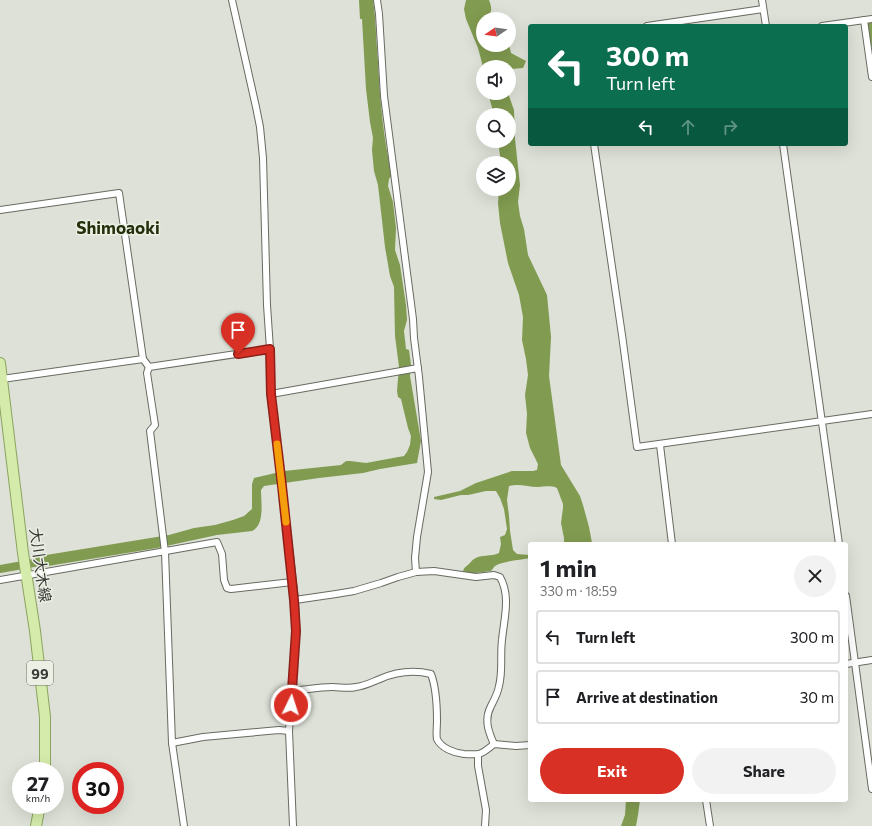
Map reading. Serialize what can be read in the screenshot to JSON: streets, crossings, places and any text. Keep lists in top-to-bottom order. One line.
{"streets":{"main road":["大川大木線","99"]},"districts":["Shimoaoki"],"north":"left","page":{"turn":["300 m","Turn left"],"heading":["1 min","330 m · 18:59"],"list":[{"name":"Turn left","value":"300 m"},{"name":"Arrive at destination","value":"30 m"}],"buttons":["Exit","Share"],"speed":"27 km/h","limit":"30"}}
